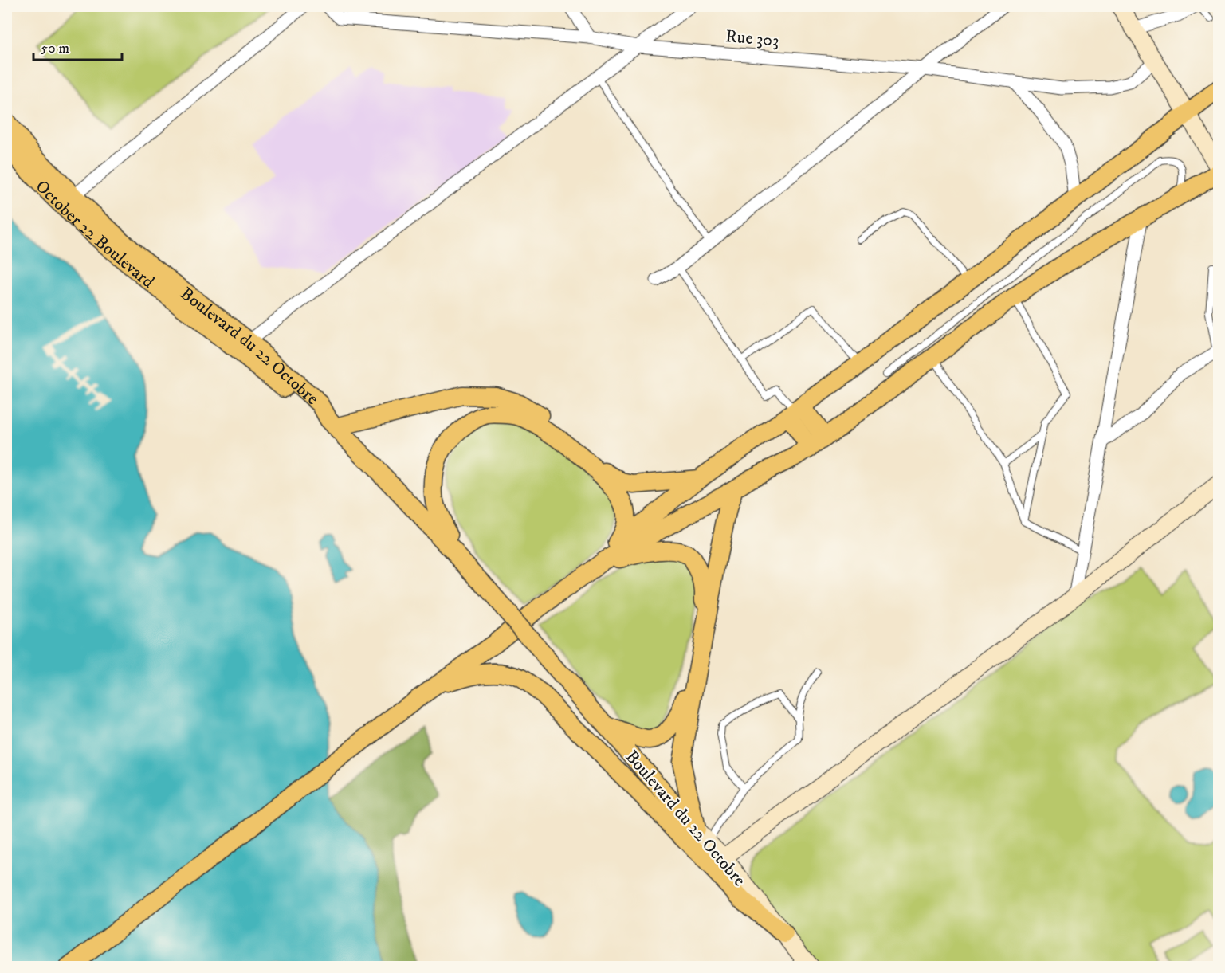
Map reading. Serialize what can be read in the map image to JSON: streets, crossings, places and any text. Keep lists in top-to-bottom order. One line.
{"streets":{"main road":["October 22 Boulevard","Boulevard du 22 Octobre"],"street":["Rue 303"]},"crossings":[["October 22 Boulevard","Boulevard du 22 Octobre"]],"scale_bar":"50 m"}
